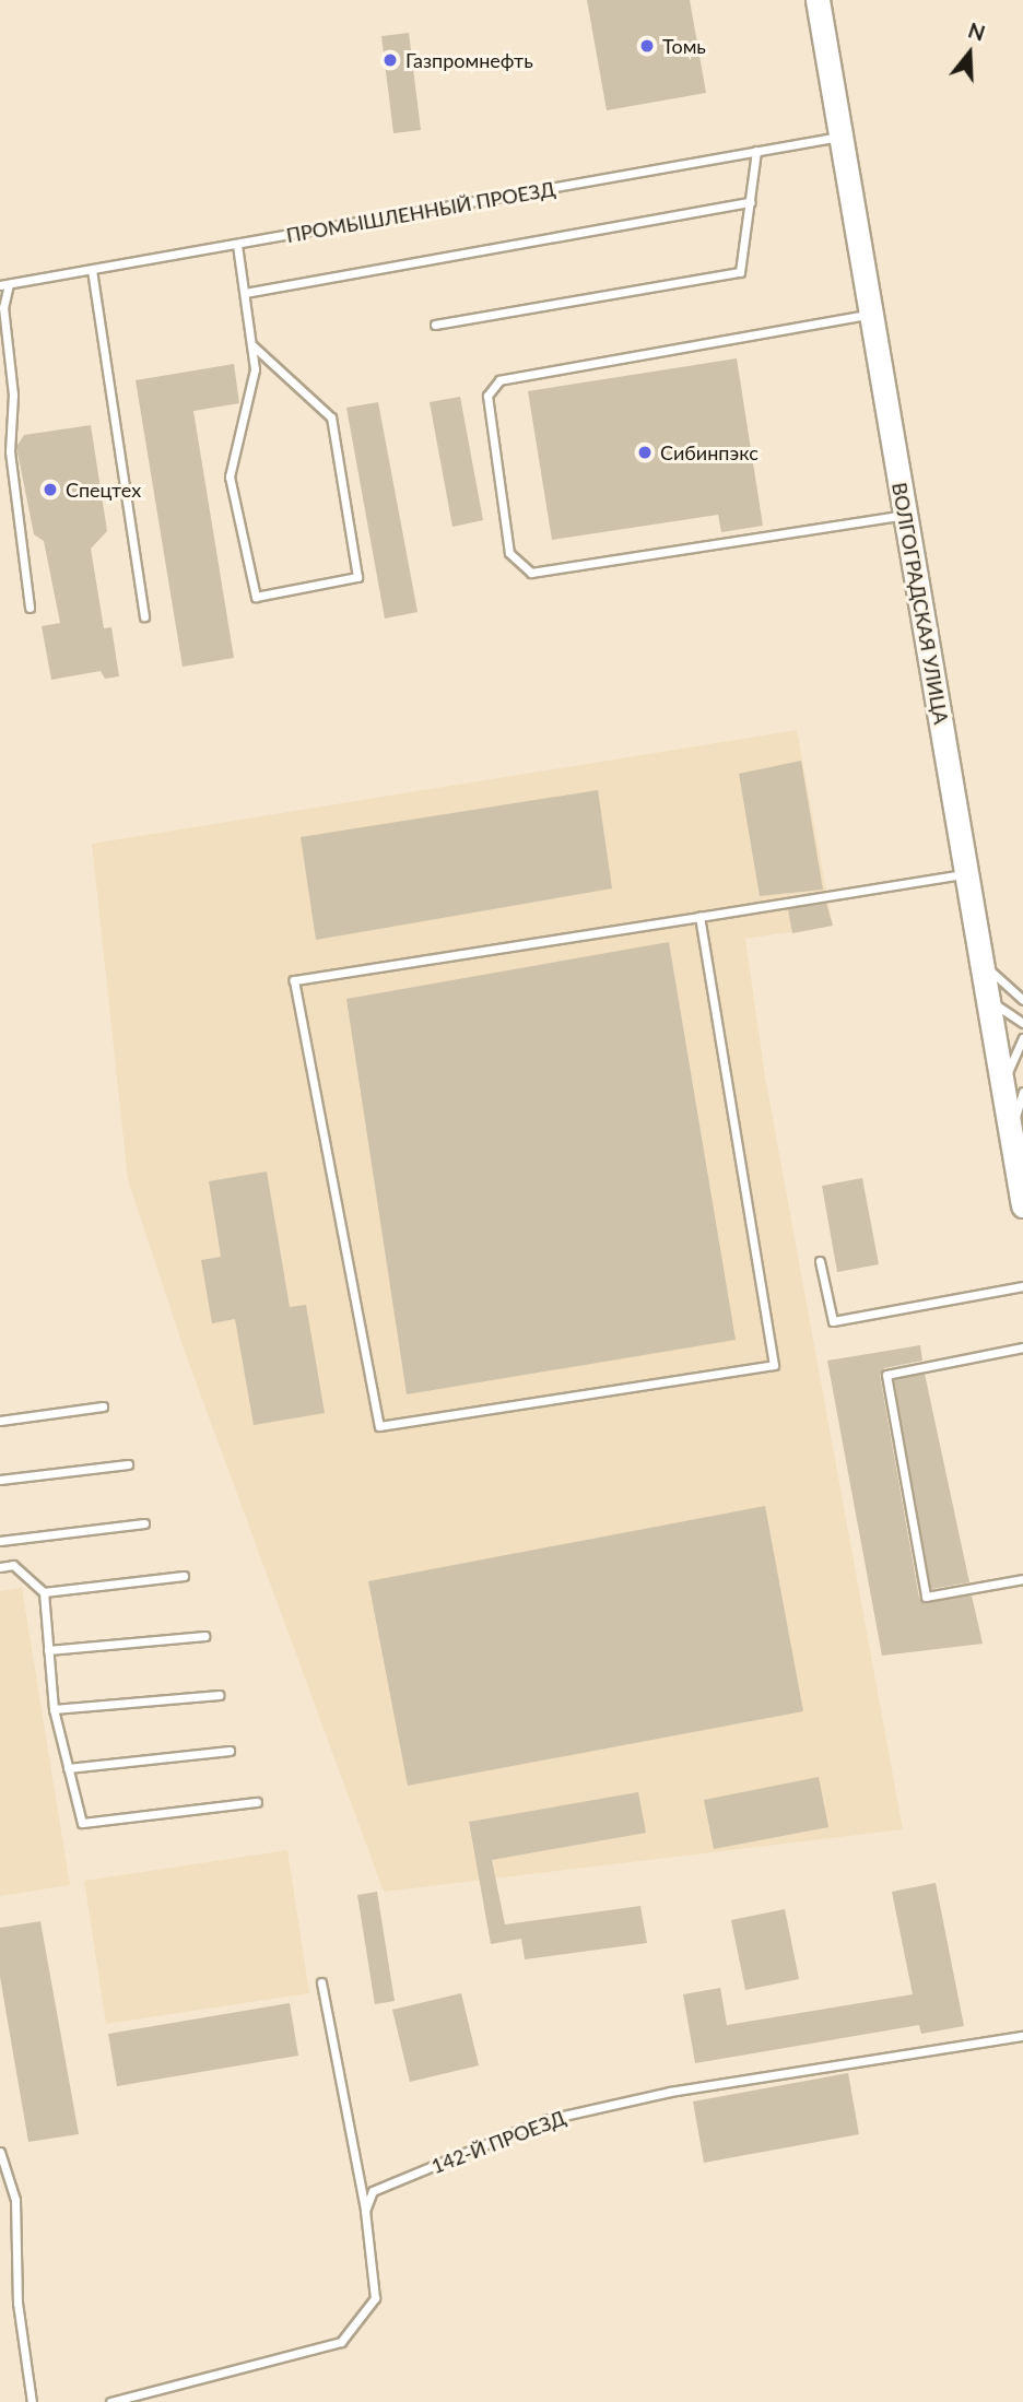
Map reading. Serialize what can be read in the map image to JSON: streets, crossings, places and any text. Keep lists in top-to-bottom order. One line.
{"streets":{"main road":["ВОЛГОГРАДСКАЯ УЛИЦА"],"lane":["ПРОМЫШЛЕННЫЙ ПРОЕЗД","142-Й ПРОЕЗД"]},"crossings":[["ПРОМЫШЛЕННЫЙ ПРОЕЗД","ВОЛГОГРАДСКАЯ УЛИЦА"]],"places":["Томь","Газпромнефть","Сибинпэкс","Спецтех"],"north":"top"}
